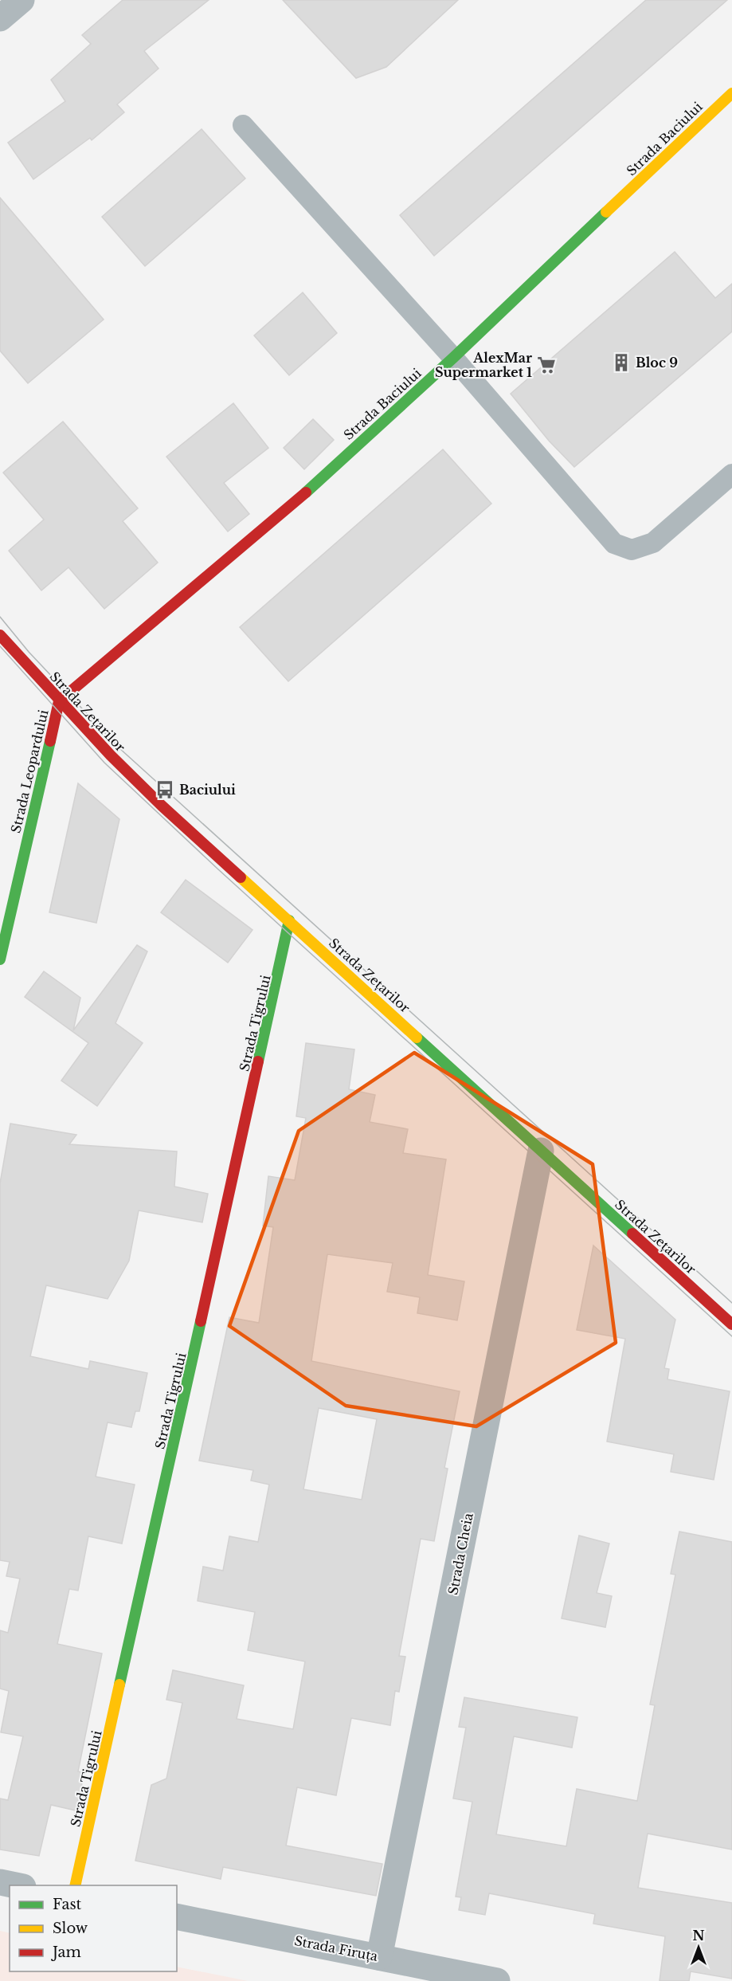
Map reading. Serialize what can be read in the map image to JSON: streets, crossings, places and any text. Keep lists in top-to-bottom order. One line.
{"streets":{"street":["Strada Baciului","Strada Zețarilor","Strada Leopardului","Strada Tigrului","Strada Cheia","Strada Firuța"]},"crossings":[["Strada Baciului","Strada Zețarilor"],["Strada Baciului","Strada Leopardului"],["Strada Zețarilor","Strada Leopardului"],["Strada Zețarilor","Strada Tigrului"],["Strada Zețarilor","Strada Cheia"],["Strada Cheia","Strada Firuța"]],"places":{"building":["Bloc 9"],"supermarket":["AlexMar Supermarket 1"],"bus stop":["Baciului"]},"legend":["Fast","Slow","Jam"],"north":"top"}
